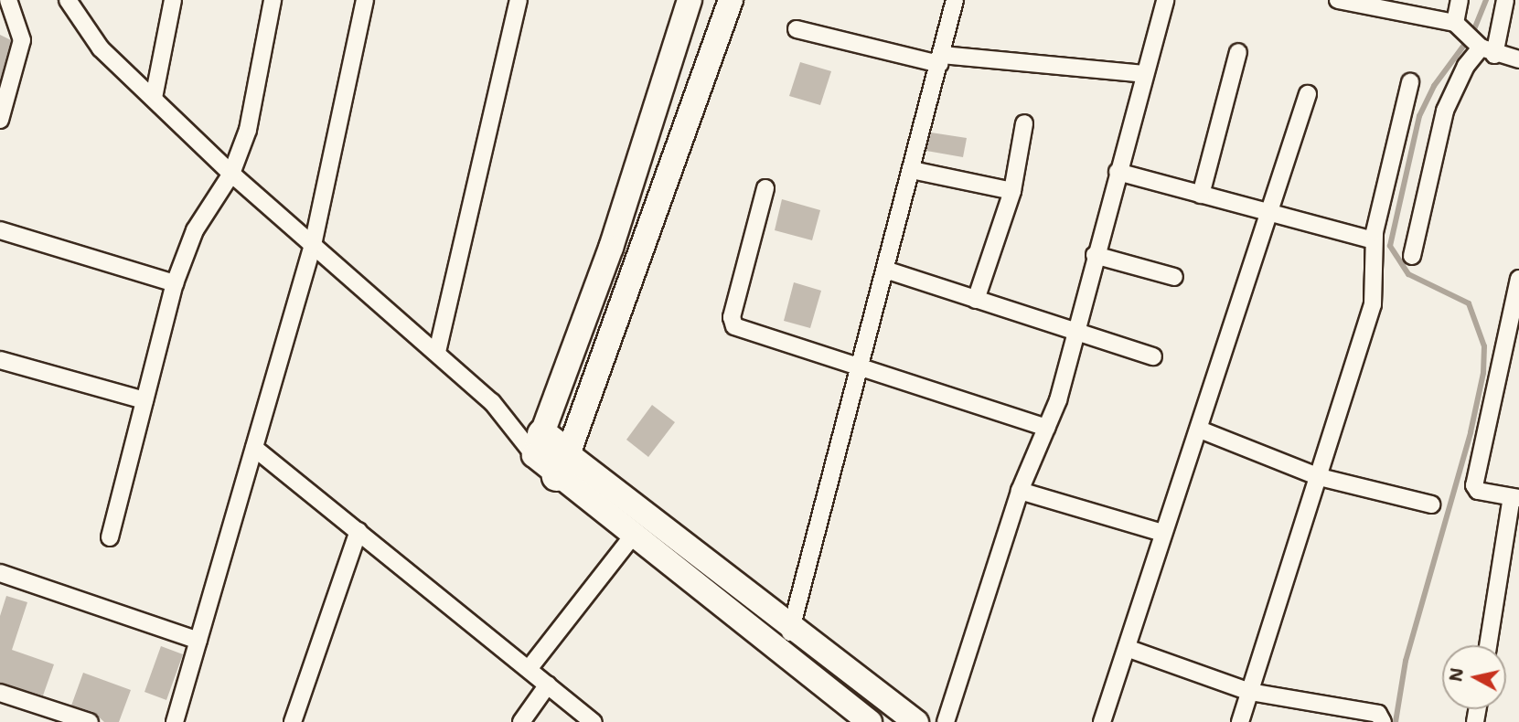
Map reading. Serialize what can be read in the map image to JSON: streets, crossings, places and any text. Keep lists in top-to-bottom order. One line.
{"north":"left"}
